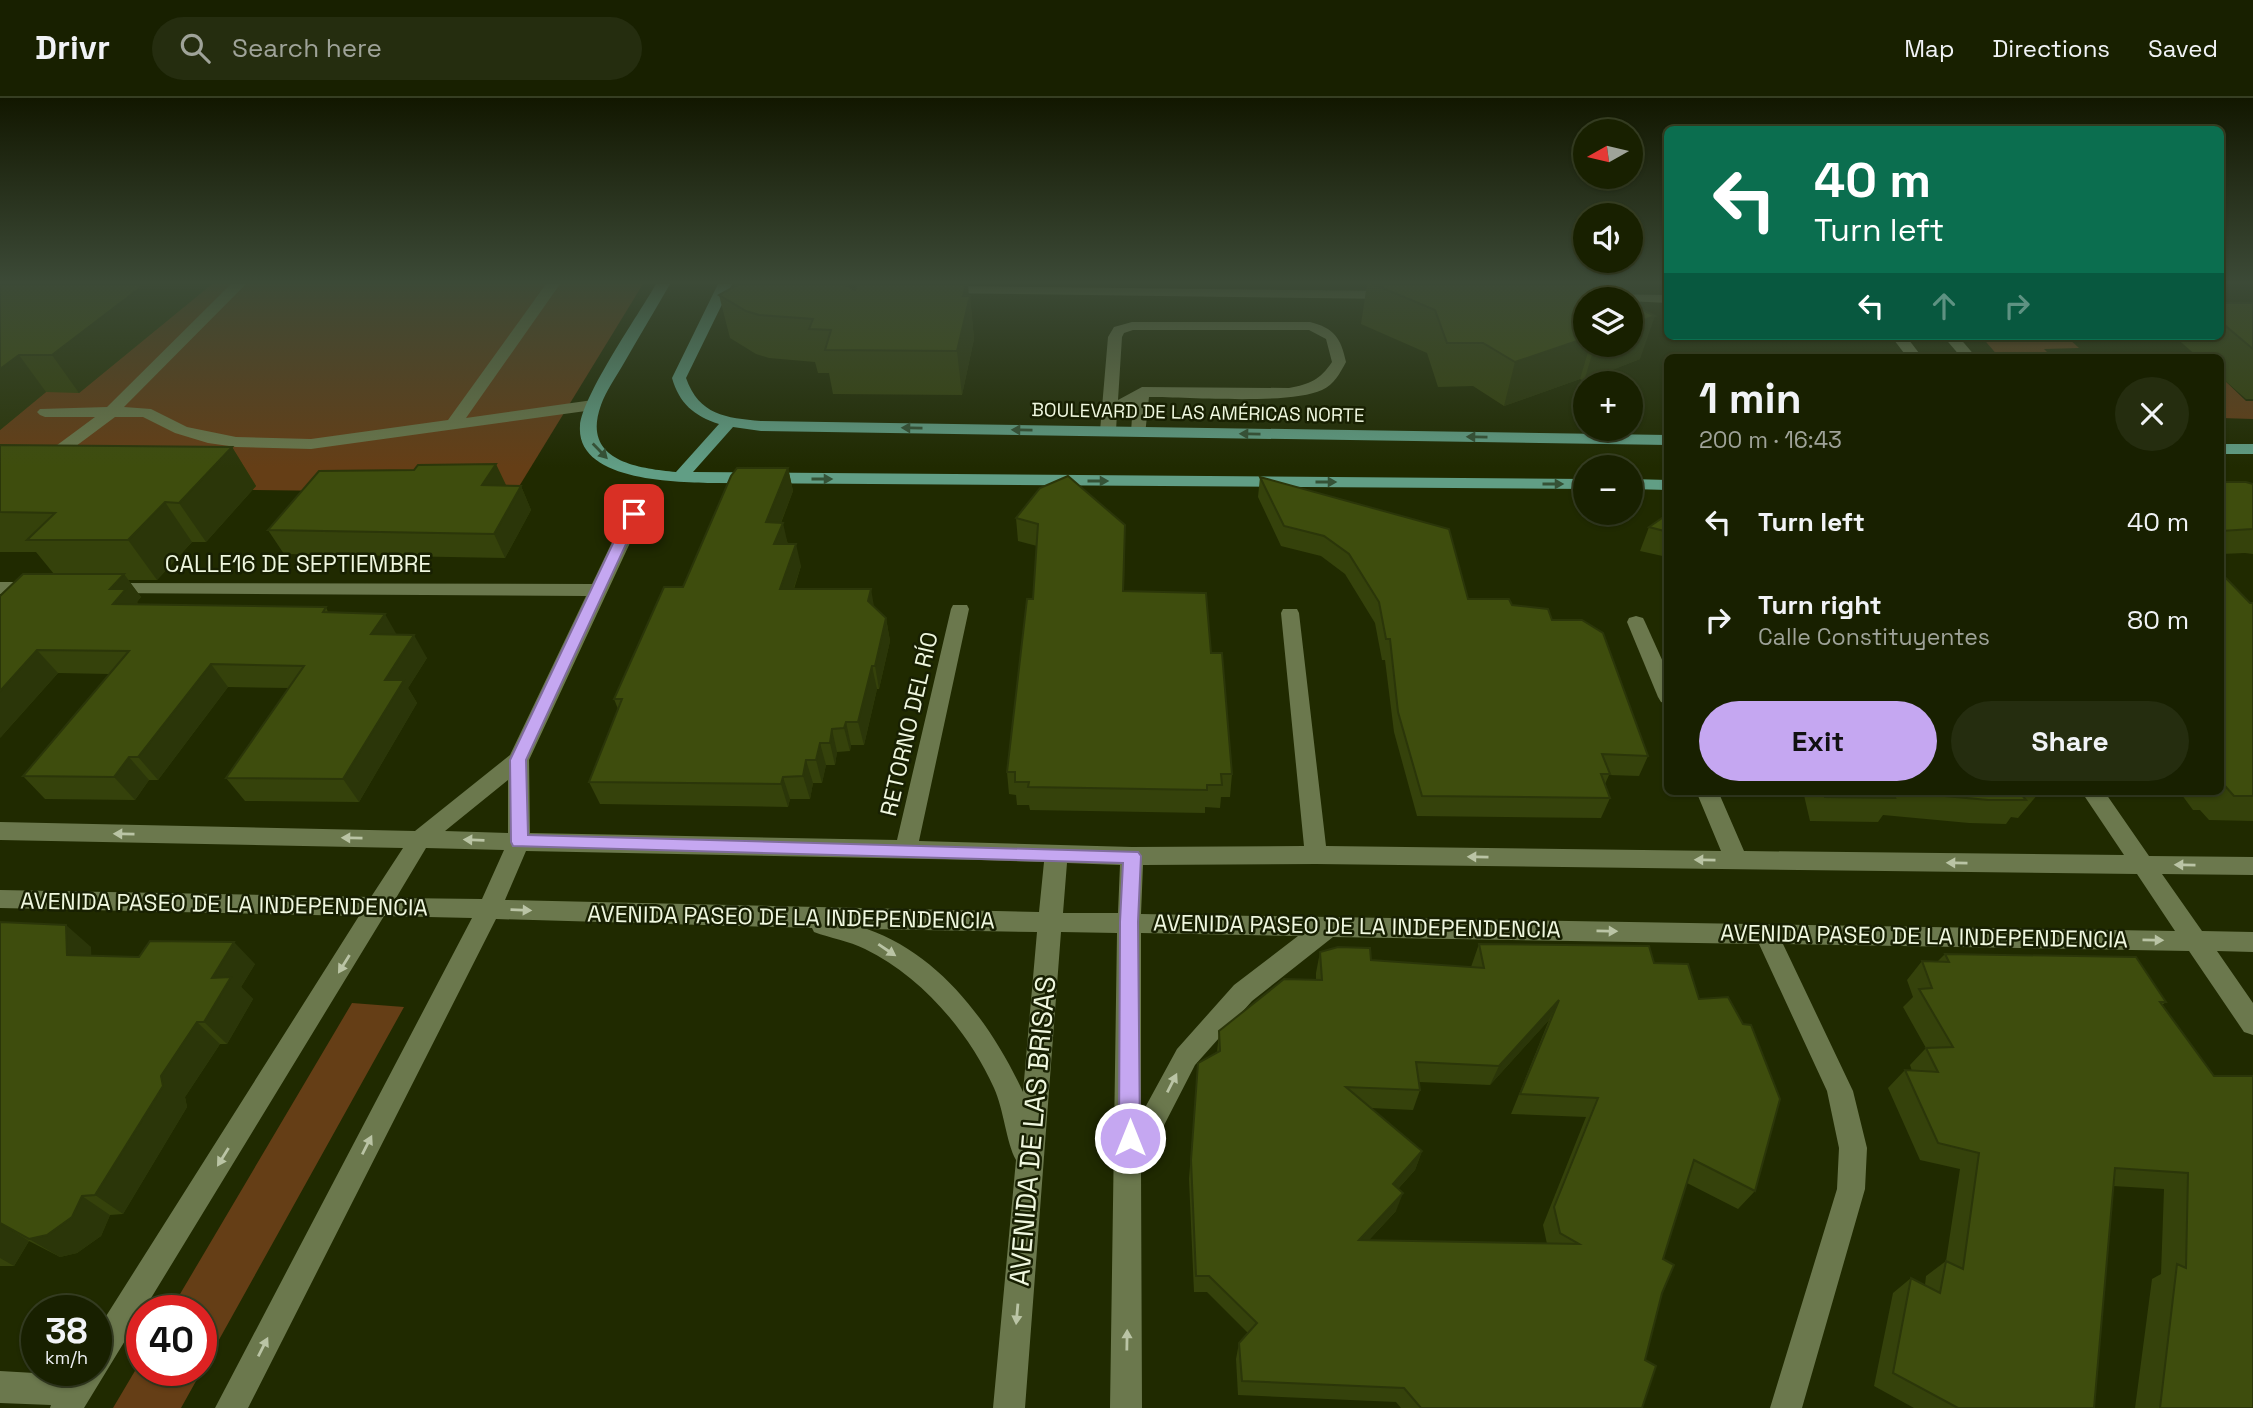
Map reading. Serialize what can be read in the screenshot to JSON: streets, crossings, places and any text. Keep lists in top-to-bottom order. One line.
{"streets":{"main road":["BOULEVARD DE LAS AMÉRICAS NORTE"],"street":["CALLE16 DE SEPTIEMBRE","RETORNO DEL RÍO","AVENIDA PASEO DE LA INDEPENDENCIA","AVENIDA DE LAS BRISAS"]},"crossings":[["AVENIDA PASEO DE LA INDEPENDENCIA","AVENIDA DE LAS BRISAS"]],"north":"left","page":{"header":"Drivr","search":"Search here","nav":["Map","Directions","Saved"],"map_buttons":["+","−"],"turn":["40 m","Turn left"],"heading":["1 min","200 m · 16:43"],"list":[{"name":"Turn left","value":"40 m"},{"name":"Turn right","note":"Calle Constituyentes","value":"80 m"}],"buttons":["Exit","Share"],"speed":"38 km/h","limit":"40"}}
